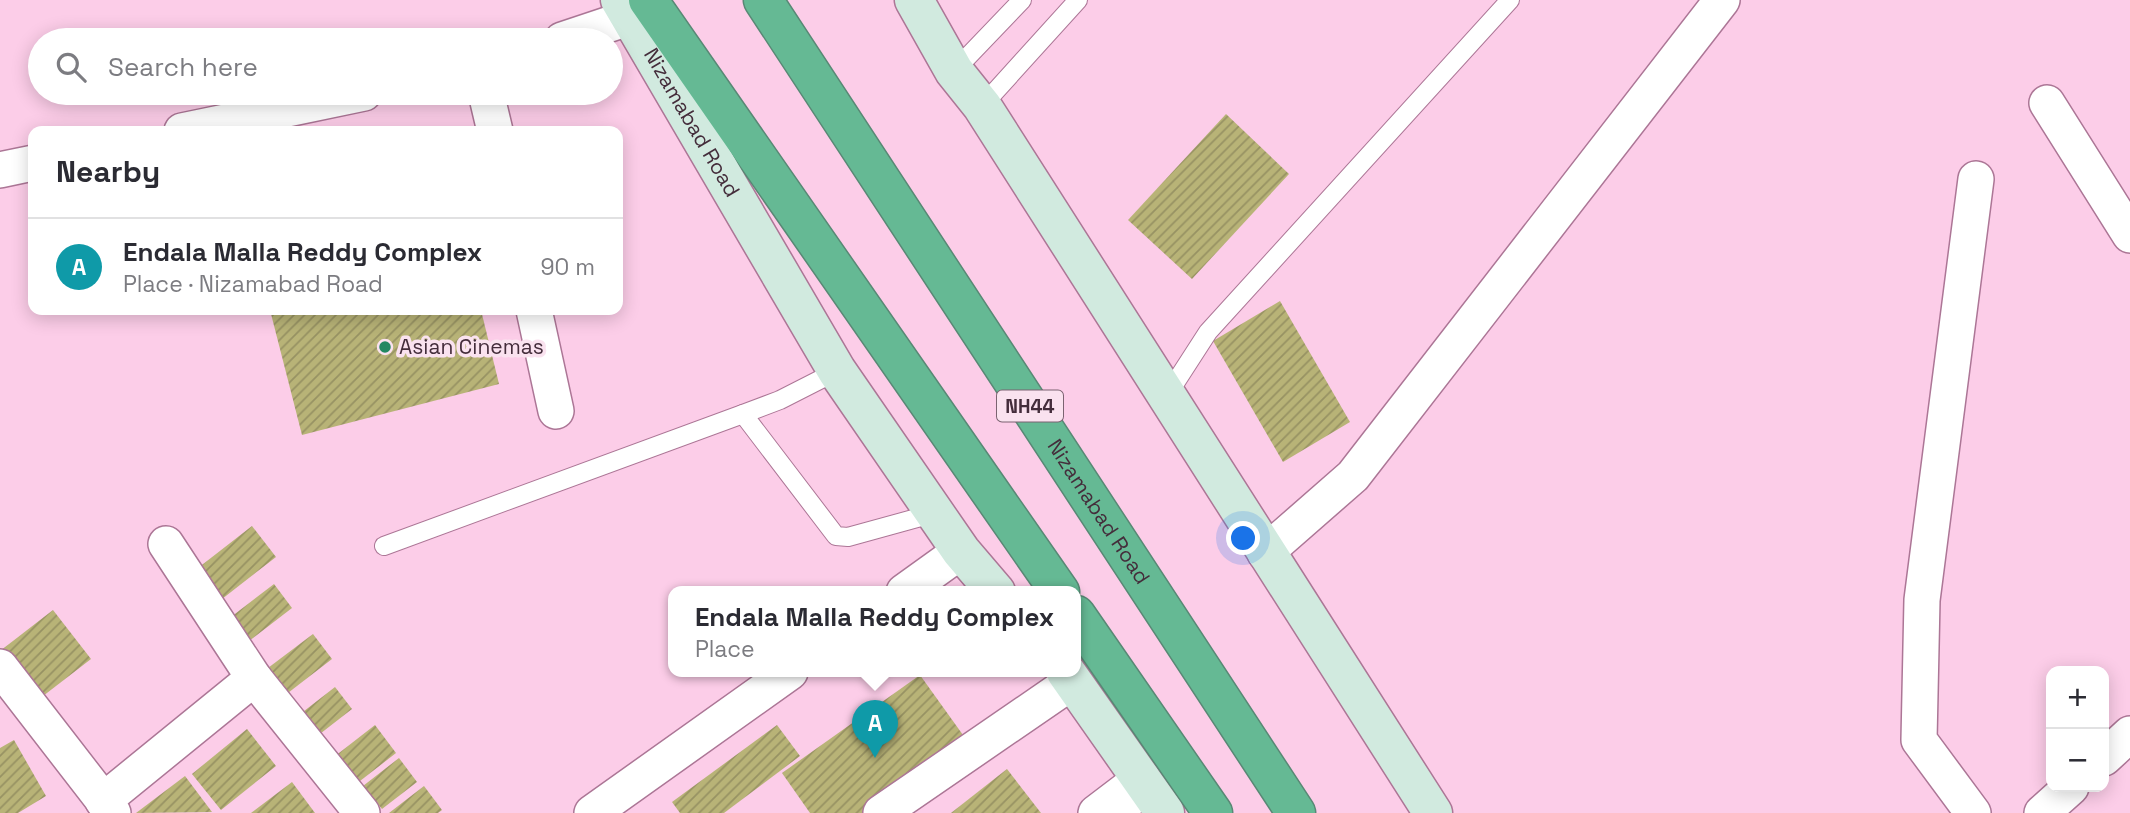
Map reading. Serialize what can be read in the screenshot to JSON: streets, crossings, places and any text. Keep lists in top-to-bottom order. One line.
{"streets":{"highway":["Nizamabad Road","NH44"]},"places":["Asian Cinemas"],"page":{"search":"Search here","heading":"Nearby","list":[{"mark":"A","name":"Endala Malla Reddy Complex","note":"Place · Nizamabad Road","value":"90 m"}],"popup":["Endala Malla Reddy Complex","Place"],"map_buttons":["+","−"],"pins":"A"}}
